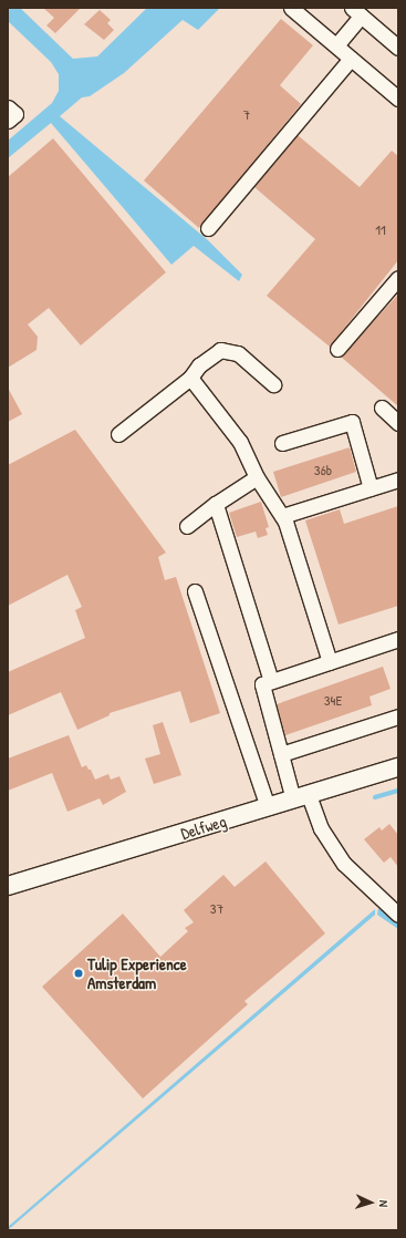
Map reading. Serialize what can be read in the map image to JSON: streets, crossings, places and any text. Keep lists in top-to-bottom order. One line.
{"streets":{"main road":["Delfweg"]},"places":["Tulip Experience Amsterdam"],"house_numbers":["7","11","36b","34E","37"],"north":"right"}
